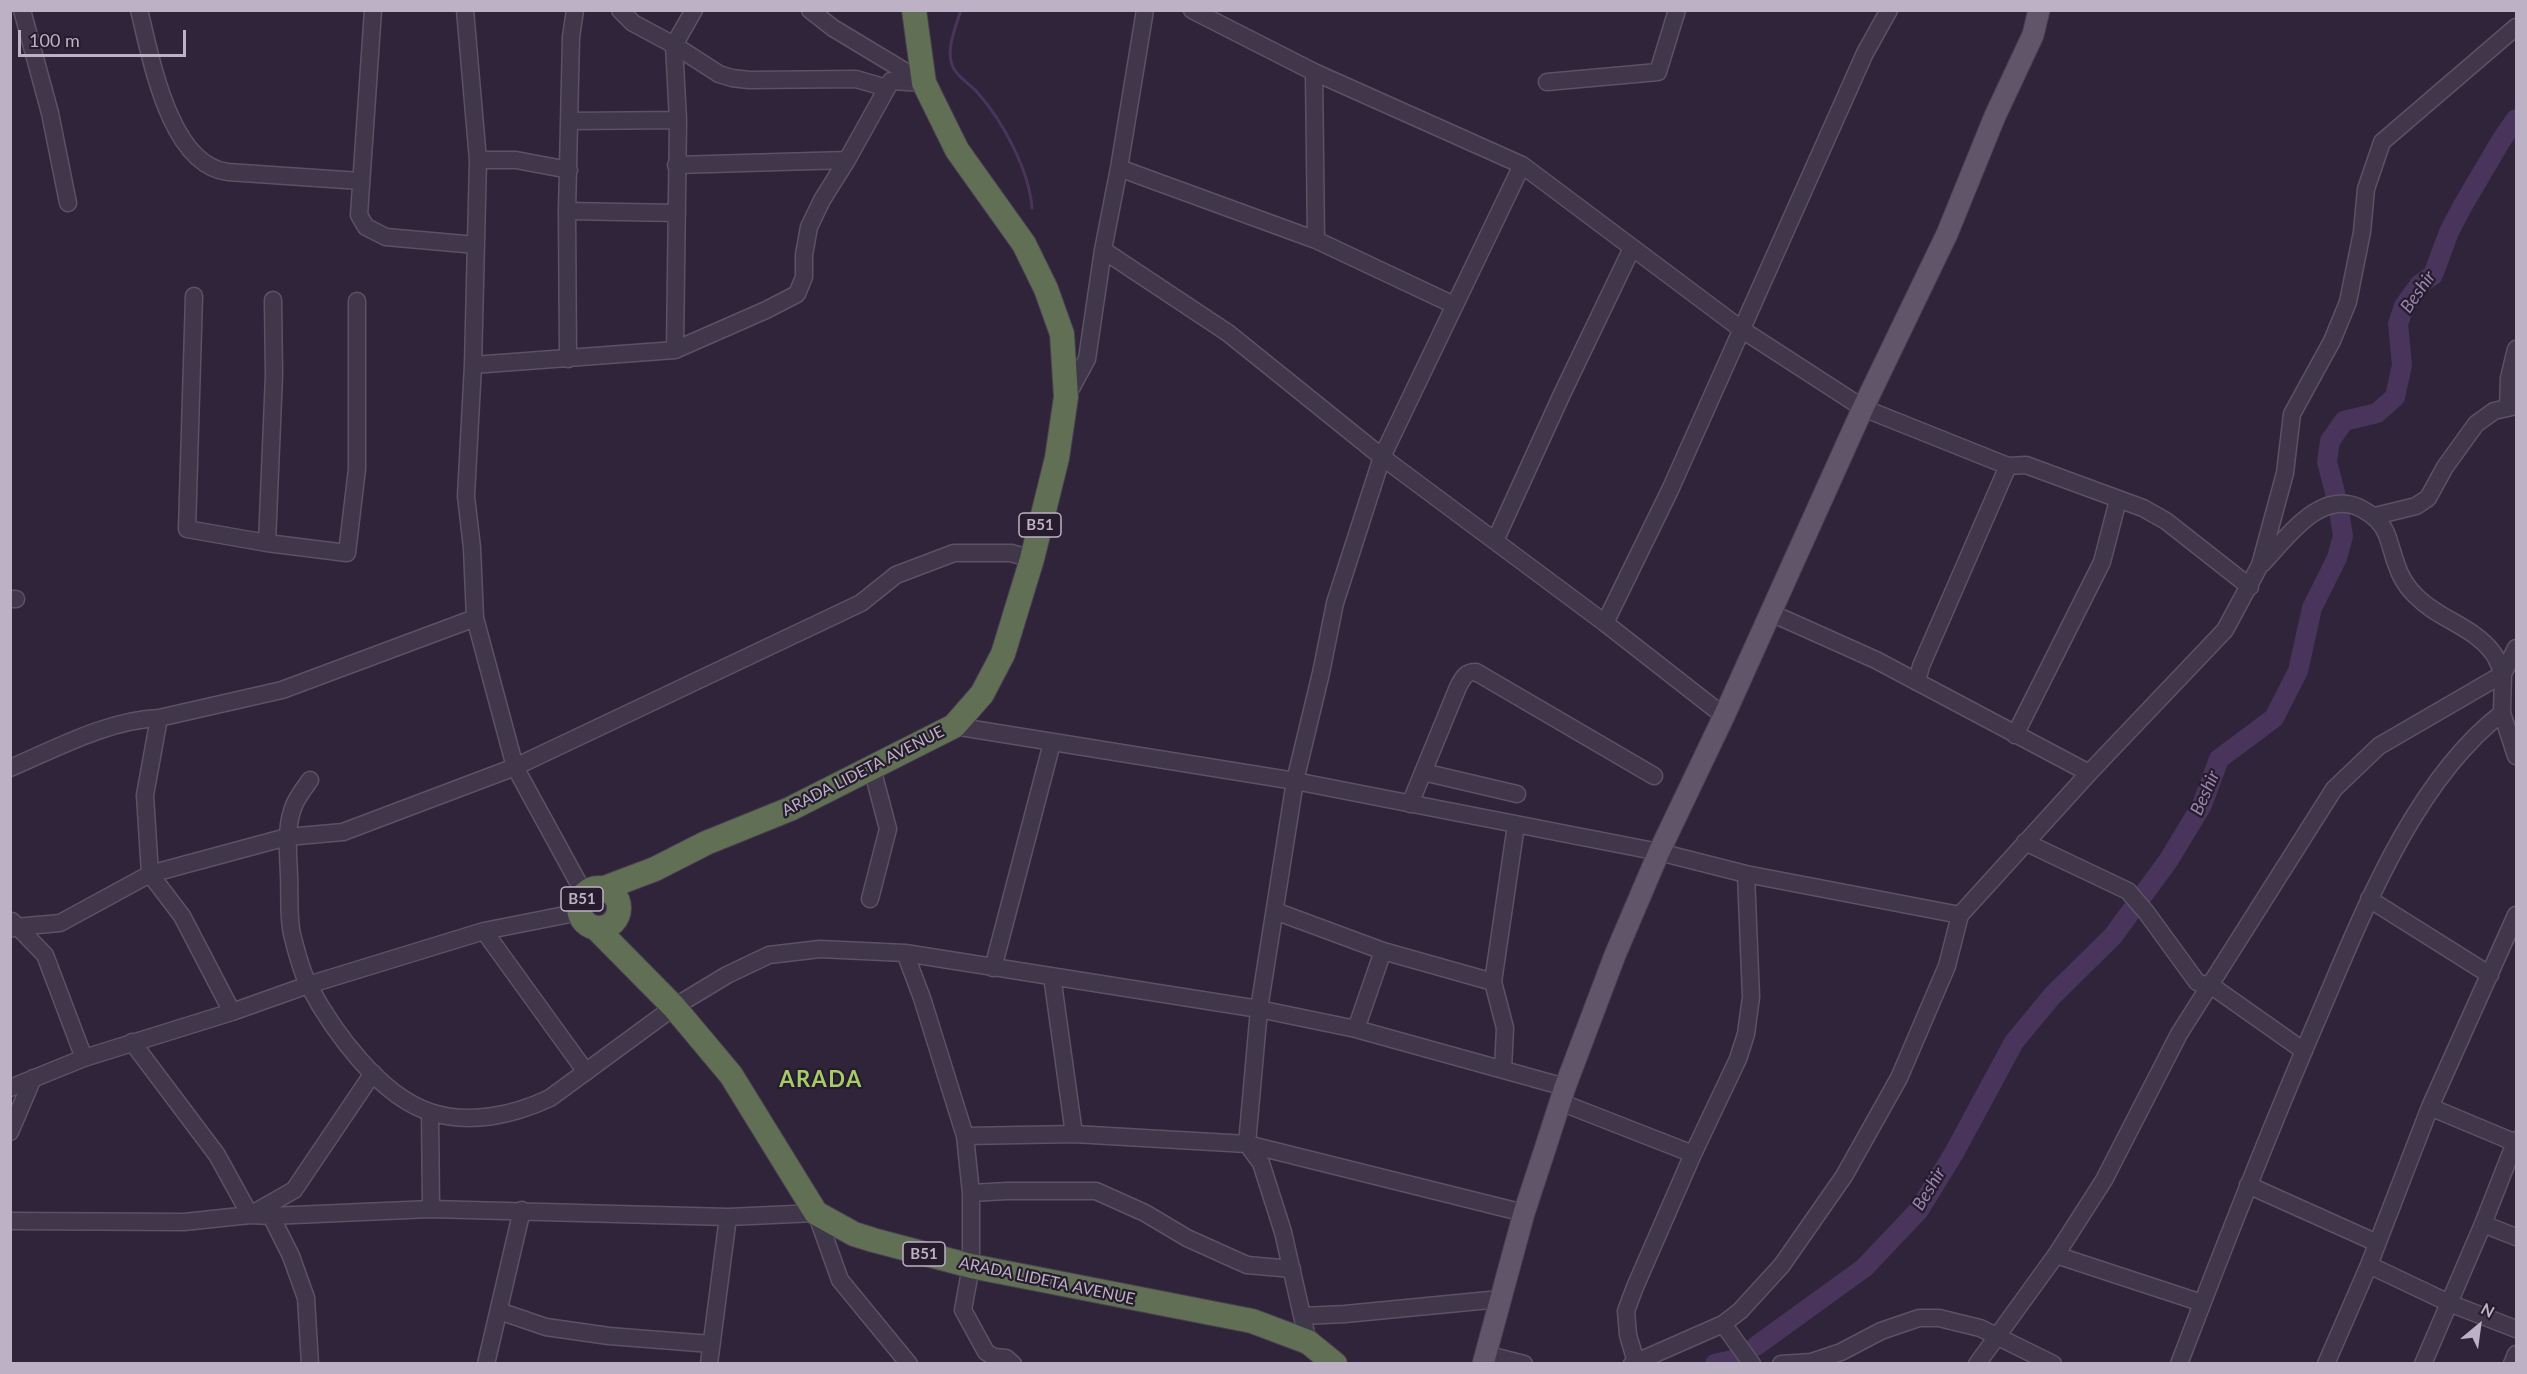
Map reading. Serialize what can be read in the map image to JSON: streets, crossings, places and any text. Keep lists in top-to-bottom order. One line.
{"streets":{"highway":["B51","ARADA LIDETA AVENUE"]},"districts":["ARADA"],"water":["Beshir"],"scale_bar":"100 m","north":"top right"}
